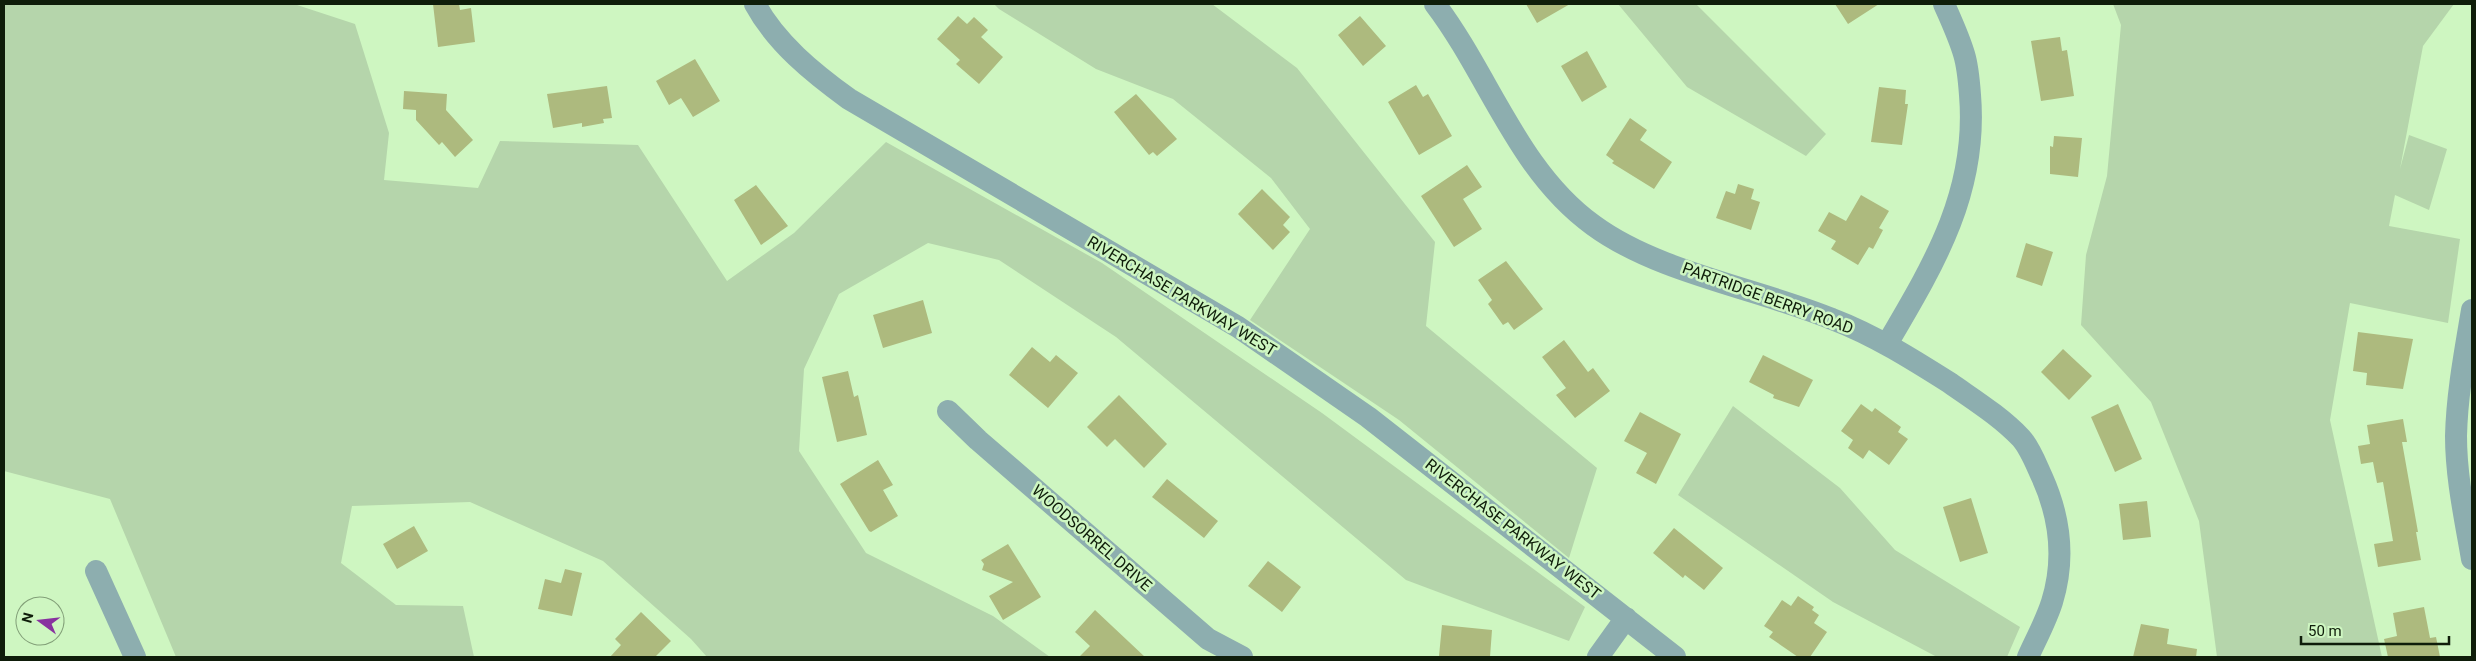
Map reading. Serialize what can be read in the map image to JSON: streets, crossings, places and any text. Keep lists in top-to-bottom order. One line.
{"streets":{"street":["RIVERCHASE PARKWAY WEST","PARTRIDGE BERRY ROAD","WOODSORREL DRIVE"]},"scale_bar":"50 m","north":"left"}
